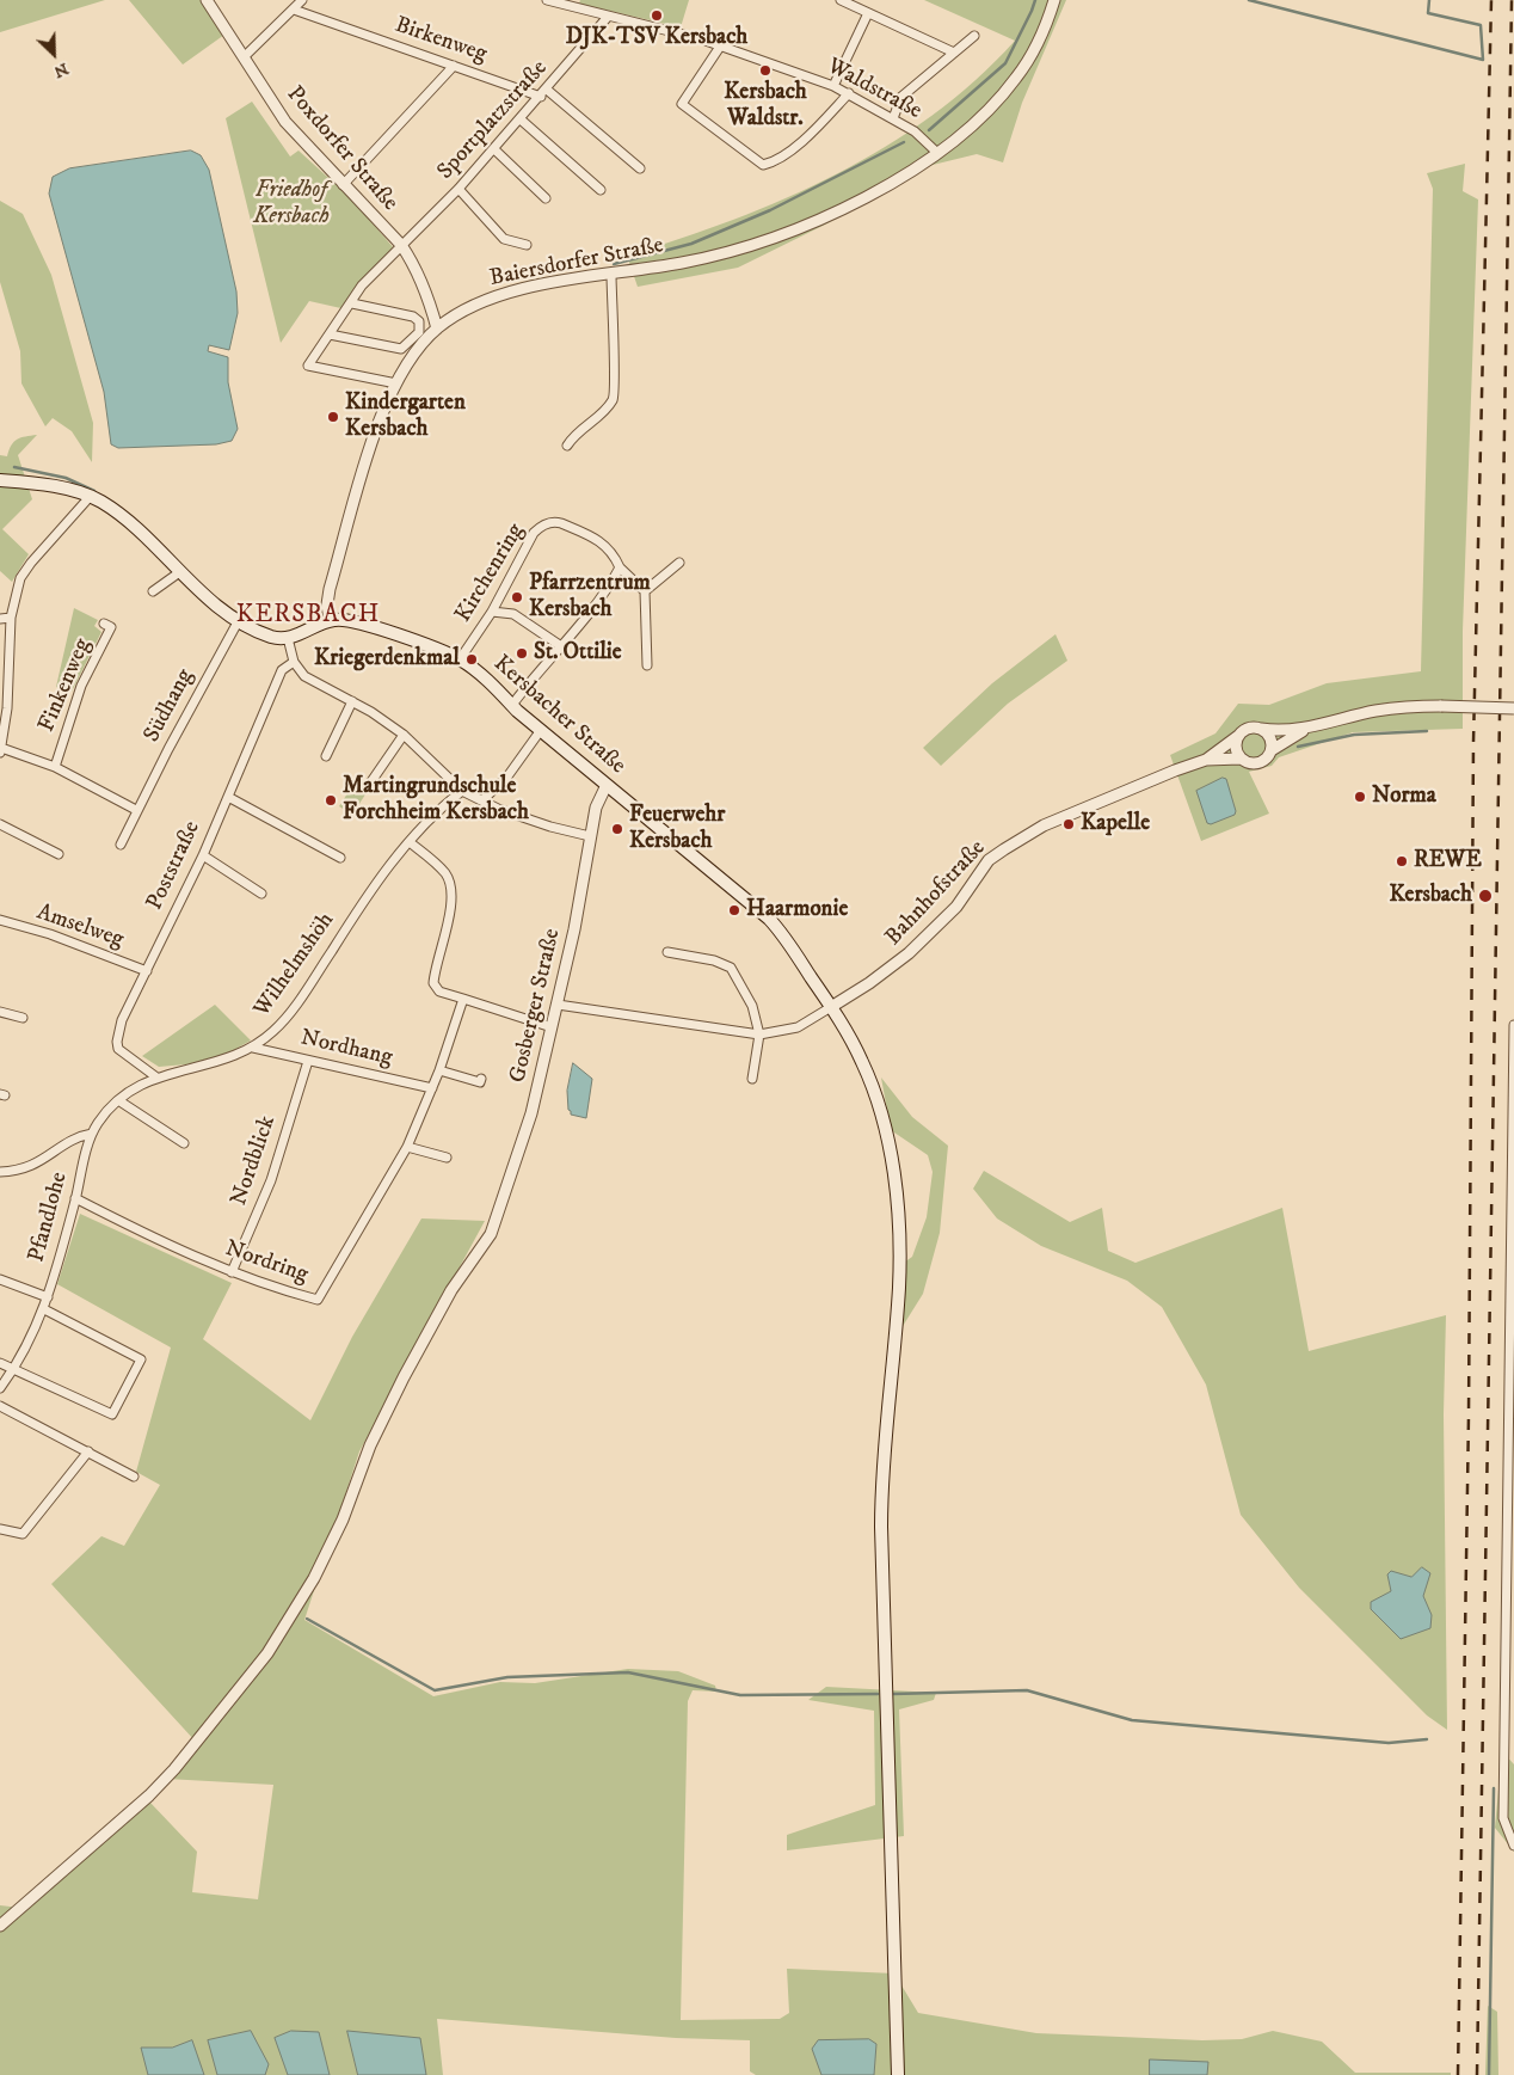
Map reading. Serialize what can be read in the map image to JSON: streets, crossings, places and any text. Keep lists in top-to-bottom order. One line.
{"streets":{"main road":["Kersbacher Straße"],"street":["Birkenweg","Waldstraße","Sportplatzstraße","Poxdorfer Straße","Baiersdorfer Straße","Kirchenring","Finkenweg","Südhang","Poststraße","Bahnhofstraße","Amselweg","Wilhelmshöh","Gosberger Straße","Nordhang","Nordblick","Pfandlohe","Nordring"]},"crossings":[["Birkenweg","Sportplatzstraße"],["Waldstraße","Sportplatzstraße"],["Waldstraße","Baiersdorfer Straße"],["Sportplatzstraße","Poxdorfer Straße"],["Sportplatzstraße","Baiersdorfer Straße"],["Poxdorfer Straße","Baiersdorfer Straße"],["Baiersdorfer Straße","Kersbacher Straße"],["Kirchenring","Kersbacher Straße"],["Kersbacher Straße","Bahnhofstraße"],["Kersbacher Straße","Gosberger Straße"],["Poststraße","Amselweg"],["Poststraße","Wilhelmshöh"],["Wilhelmshöh","Nordhang"],["Wilhelmshöh","Pfandlohe"],["Nordhang","Nordblick"],["Nordhang","Nordring"],["Nordblick","Nordring"],["Pfandlohe","Nordring"]],"districts":["KERSBACH"],"parks":["Friedhof Kersbach"],"places":["DJK-TSV Kersbach","Kersbach Waldstr.","Kindergarten Kersbach","Pfarrzentrum Kersbach","St. Ottilie","Kriegerdenkmal","Norma","Martingrundschule Forchheim Kersbach","Kapelle","Feuerwehr Kersbach","REWE","Kersbach","Haarmonie"],"north":"bottom right"}
